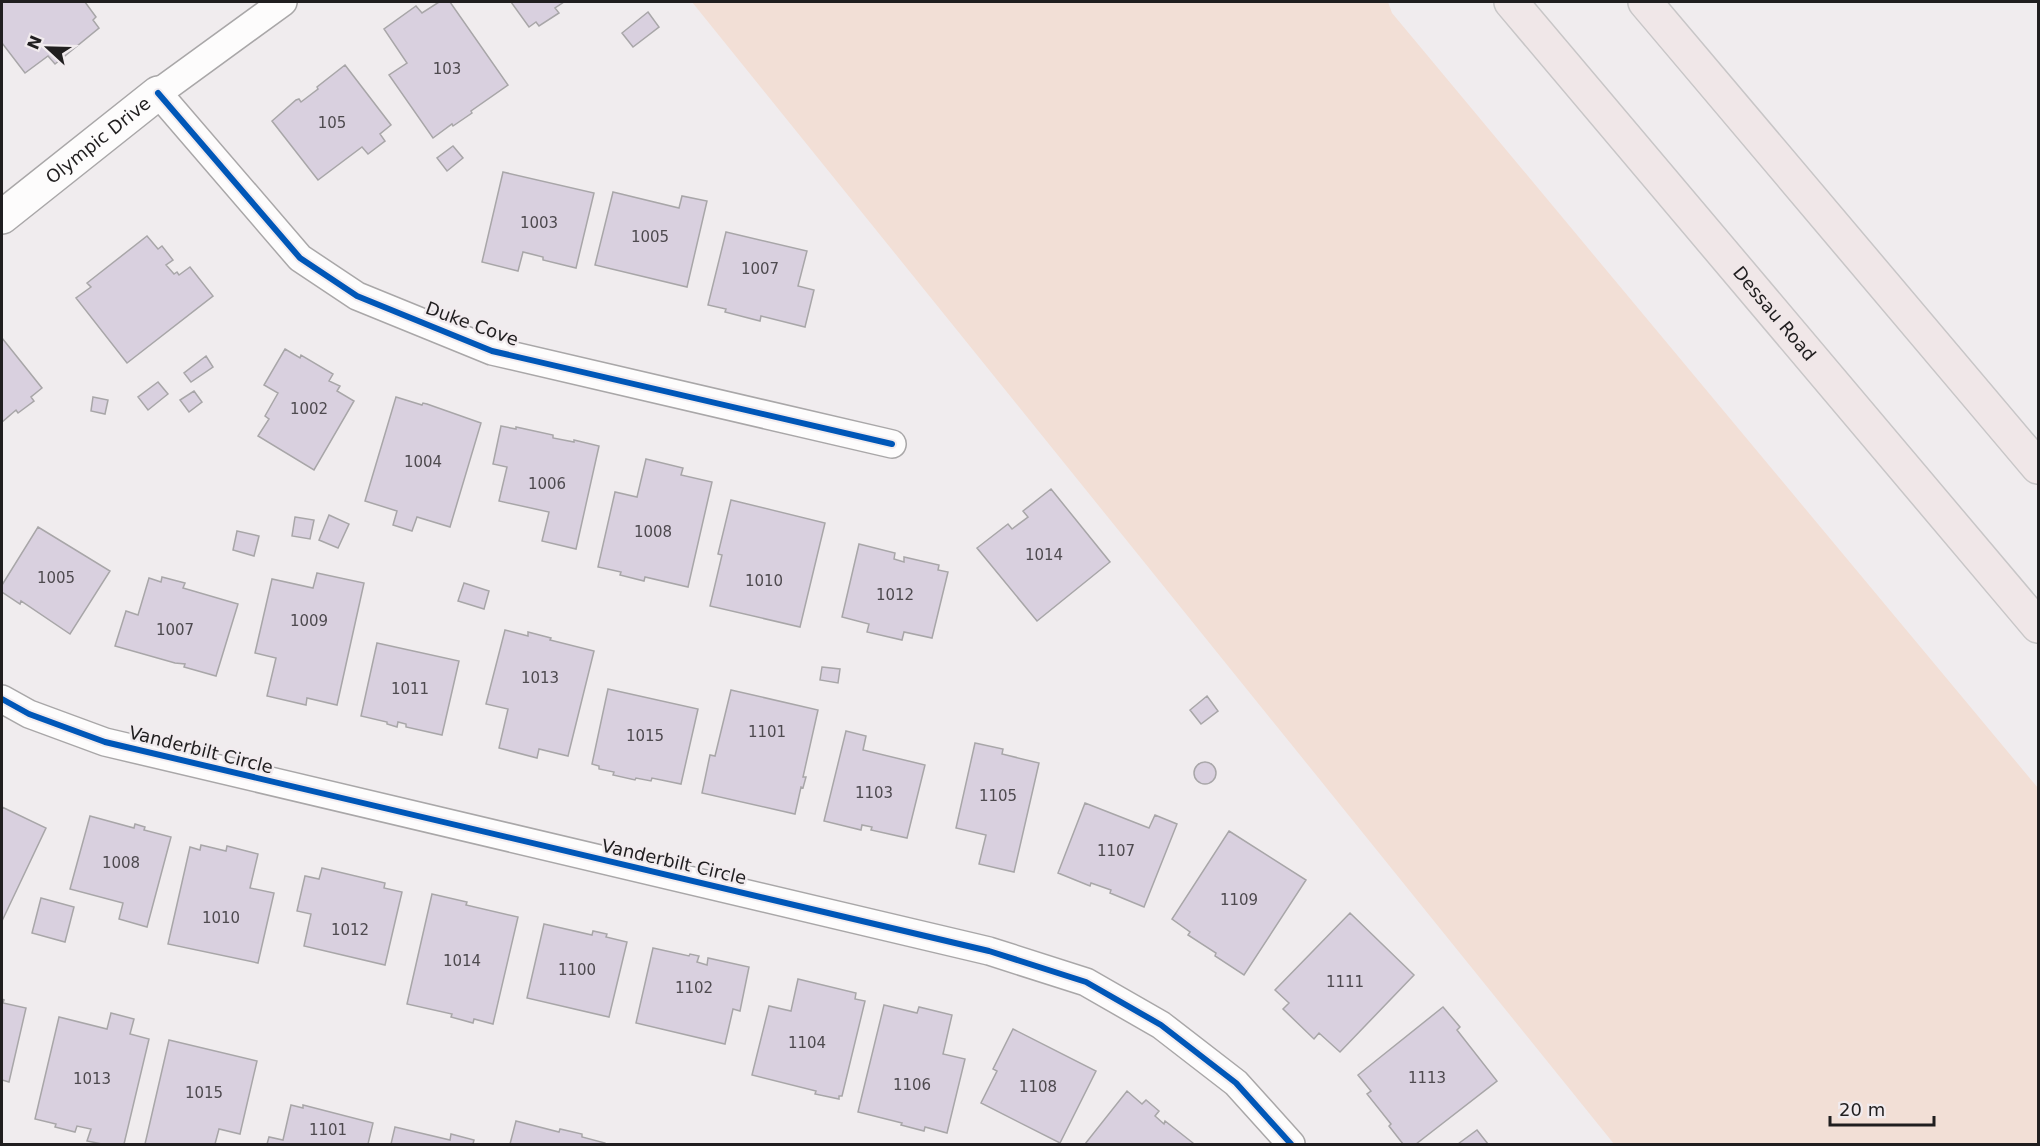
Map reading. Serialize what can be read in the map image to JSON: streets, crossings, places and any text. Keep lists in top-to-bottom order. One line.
{"streets":{"main road":["Dessau Road"],"street":["Olympic Drive","Duke Cove","Vanderbilt Circle"]},"crossings":[["Olympic Drive","Duke Cove"]],"house_numbers":["103","105","1003","1005","1007","1002","1004","1006","1008","1014","1005","1010","1012","1009","1007","1013","1011","1101","1015","1103","1105","1107","1008","1109","1010","1012","1014","1100","1111","1102","1104","1113","1013","1106","1108","1015","1101"],"scale_bar":"20 m","north":"left"}
